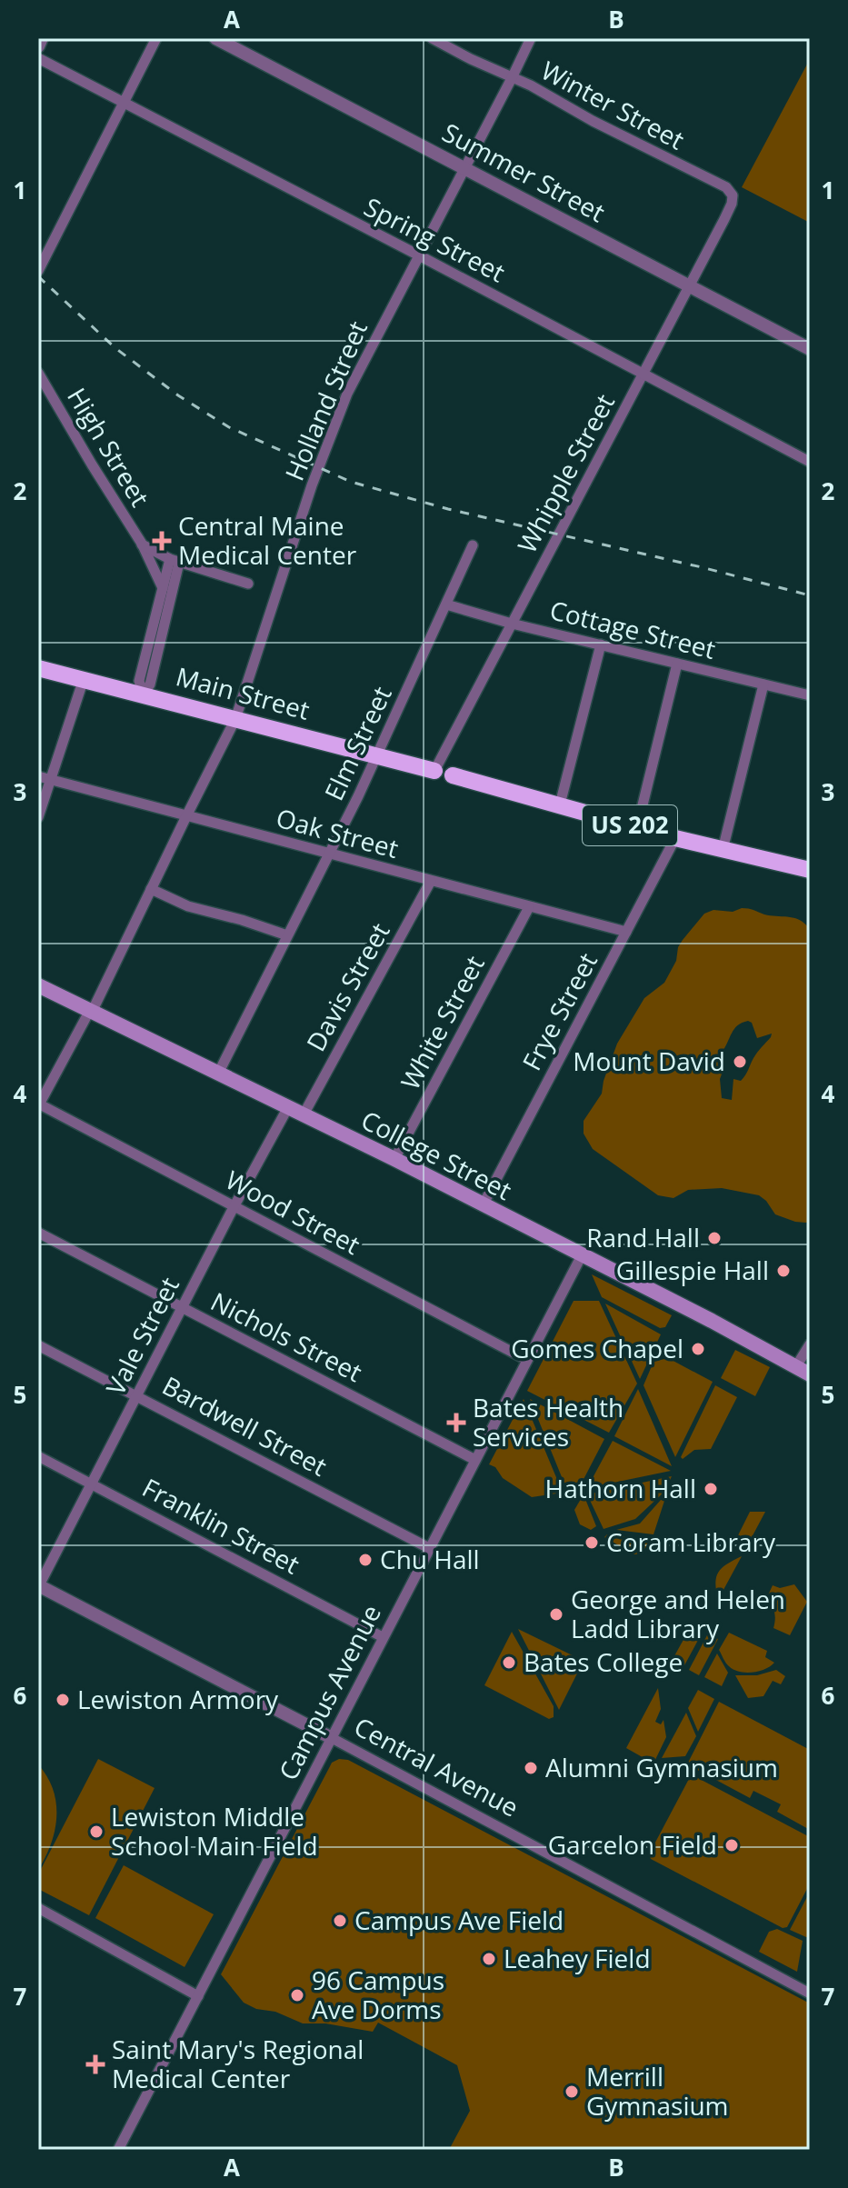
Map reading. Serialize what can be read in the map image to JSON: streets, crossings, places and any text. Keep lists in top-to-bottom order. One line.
{"streets":{"highway":["Main Street","US 202"],"main road":["College Street"],"street":["Winter Street","Summer Street","Spring Street","Holland Street","High Street","Whipple Street","Cottage Street","Elm Street","Oak Street","Davis Street","Frye Street","White Street","Wood Street","Vale Street","Nichols Street","Bardwell Street","Franklin Street","Campus Avenue","Central Avenue"]},"crossings":[["Winter Street","Holland Street"],["Winter Street","Whipple Street"],["Summer Street","Holland Street"],["Summer Street","Whipple Street"],["Spring Street","Holland Street"],["Spring Street","Whipple Street"],["Holland Street","Main Street"],["Holland Street","Oak Street"],["Holland Street","College Street"],["Holland Street","Wood Street"],["Whipple Street","Cottage Street"],["Whipple Street","Main Street"],["Cottage Street","Elm Street"],["Main Street","Elm Street"],["Elm Street","Oak Street"],["Elm Street","College Street"],["US 202","Frye Street"],["Oak Street","Davis Street"],["Oak Street","Frye Street"],["Oak Street","White Street"],["Davis Street","College Street"],["Frye Street","College Street"],["White Street","College Street"],["College Street","Vale Street"],["College Street","Campus Avenue"],["Wood Street","Vale Street"],["Wood Street","Campus Avenue"],["Vale Street","Nichols Street"],["Vale Street","Bardwell Street"],["Vale Street","Franklin Street"],["Vale Street","Central Avenue"],["Nichols Street","Campus Avenue"],["Bardwell Street","Campus Avenue"],["Franklin Street","Campus Avenue"],["Campus Avenue","Central Avenue"]],"places":{"health":["Central Maine Medical Center","Bates Health Services","Saint Mary's Regional Medical Center"],"other":["Mount David","Rand Hall","Gillespie Hall","Gomes Chapel","Hathorn Hall","Coram Library","Chu Hall","George and Helen Ladd Library","Bates College","Lewiston Armory","Alumni Gymnasium","Lewiston Middle School Main Field","Garcelon Field","Campus Ave Field","Leahey Field","96 Campus Ave Dorms","Merrill Gymnasium"]},"grid":{"columns":["A","B"],"rows":["1","2","3","4","5","6","7"]}}
